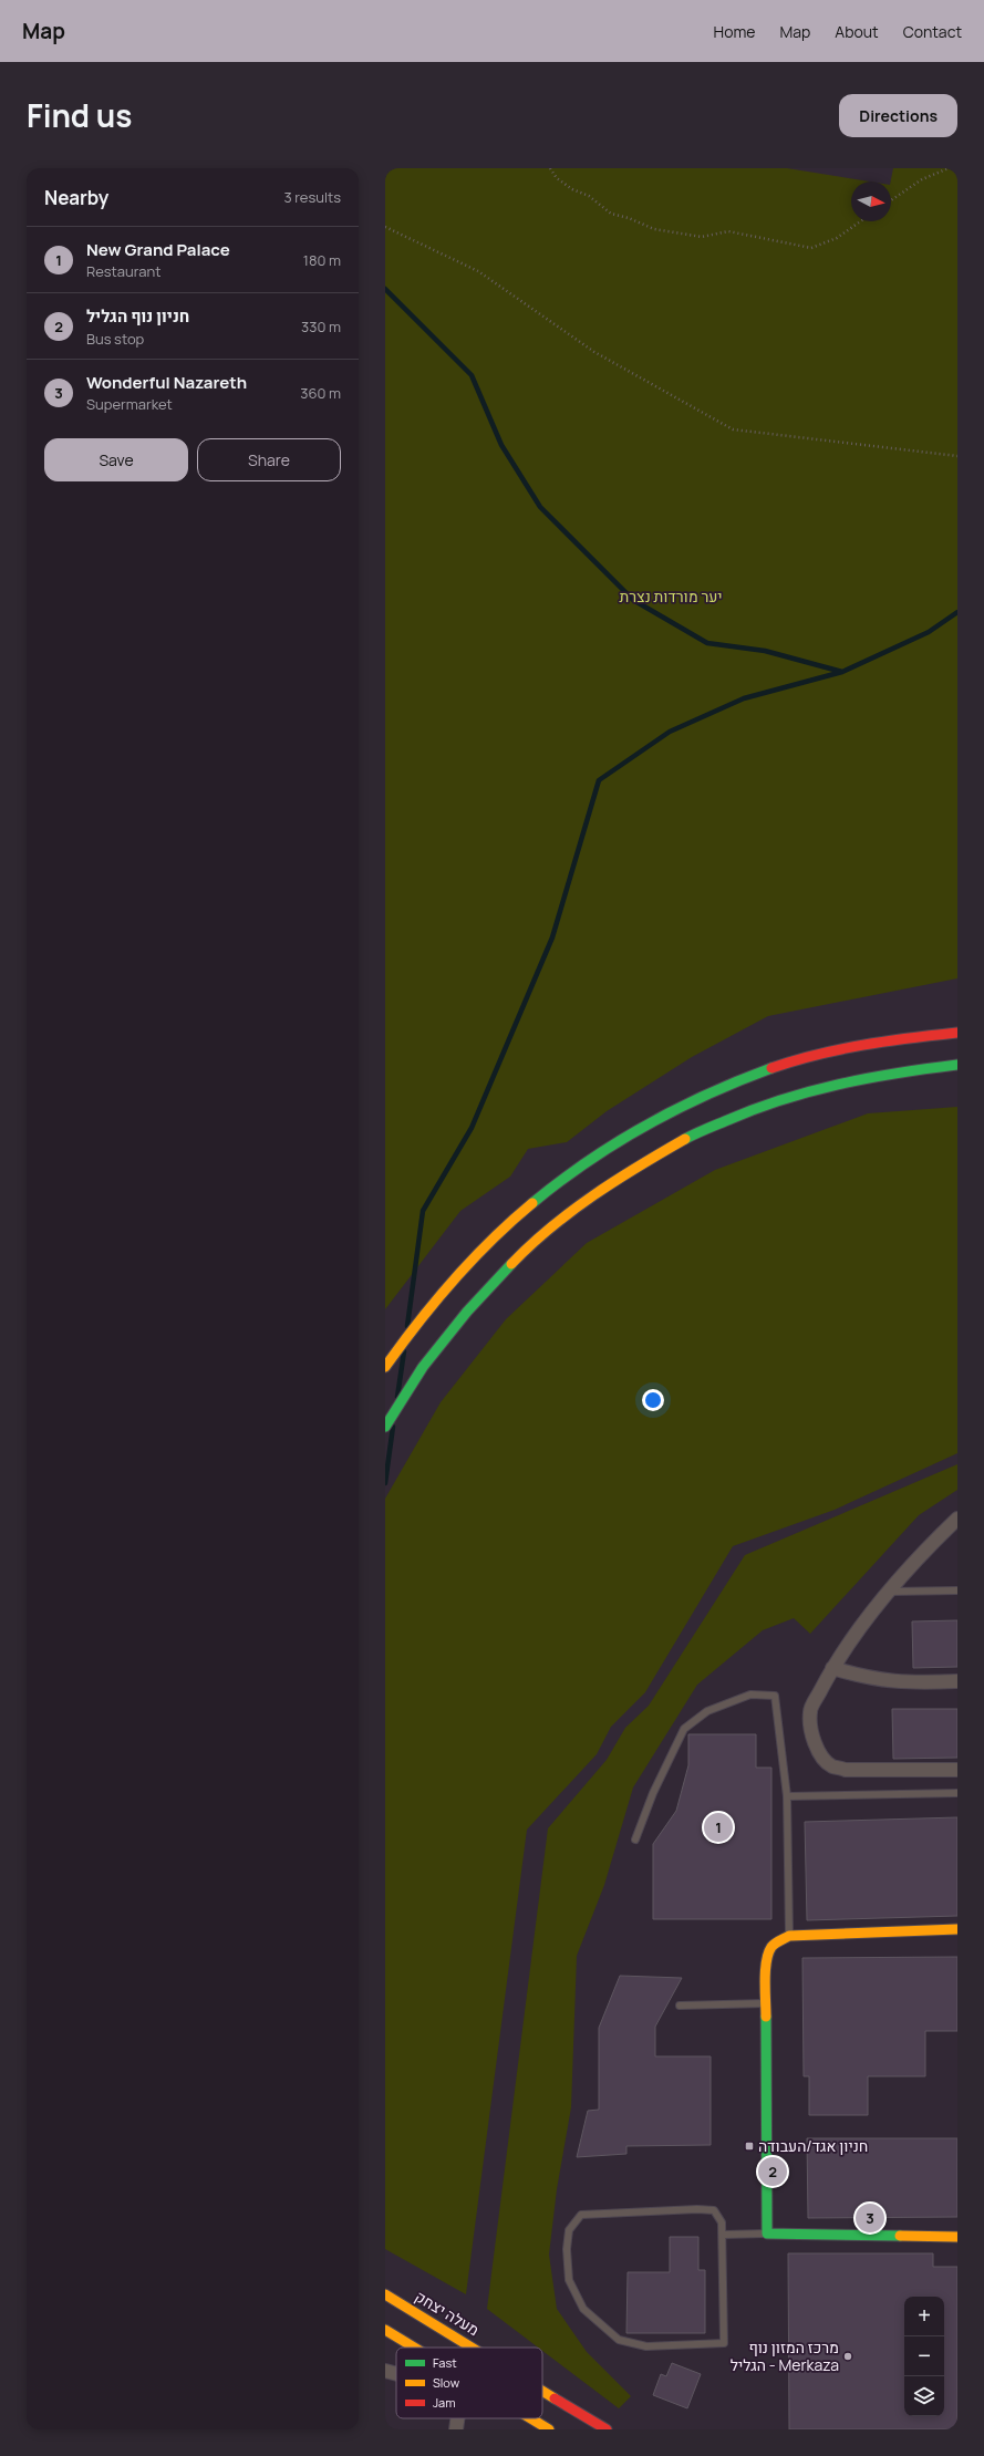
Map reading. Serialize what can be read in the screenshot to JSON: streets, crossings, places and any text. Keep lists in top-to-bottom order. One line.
{"streets":{"main road":["מעלה יצחק"]},"parks":["יער מורדות נצרת"],"places":{"transit":["חניון אגד/העבודה"],"other":["מרכז המזון נוף הגליל - Merkaza"]},"legend":["Fast","Slow","Jam"],"north":"right","page":{"header":"Map","nav":["Home","Map","About","Contact"],"title":"Find us","buttons":["Directions",["Save","Share"]],"heading":["Nearby","3 results"],"list":[{"mark":"1","name":"New Grand Palace","note":"Restaurant","value":"180 m"},{"mark":"2","name":"חניון נוף הגליל","note":"Bus stop","value":"330 m"},{"mark":"3","name":"Wonderful Nazareth","note":"Supermarket","value":"360 m"}],"pins":["1","2","3"],"map_buttons":["+","−"]}}
